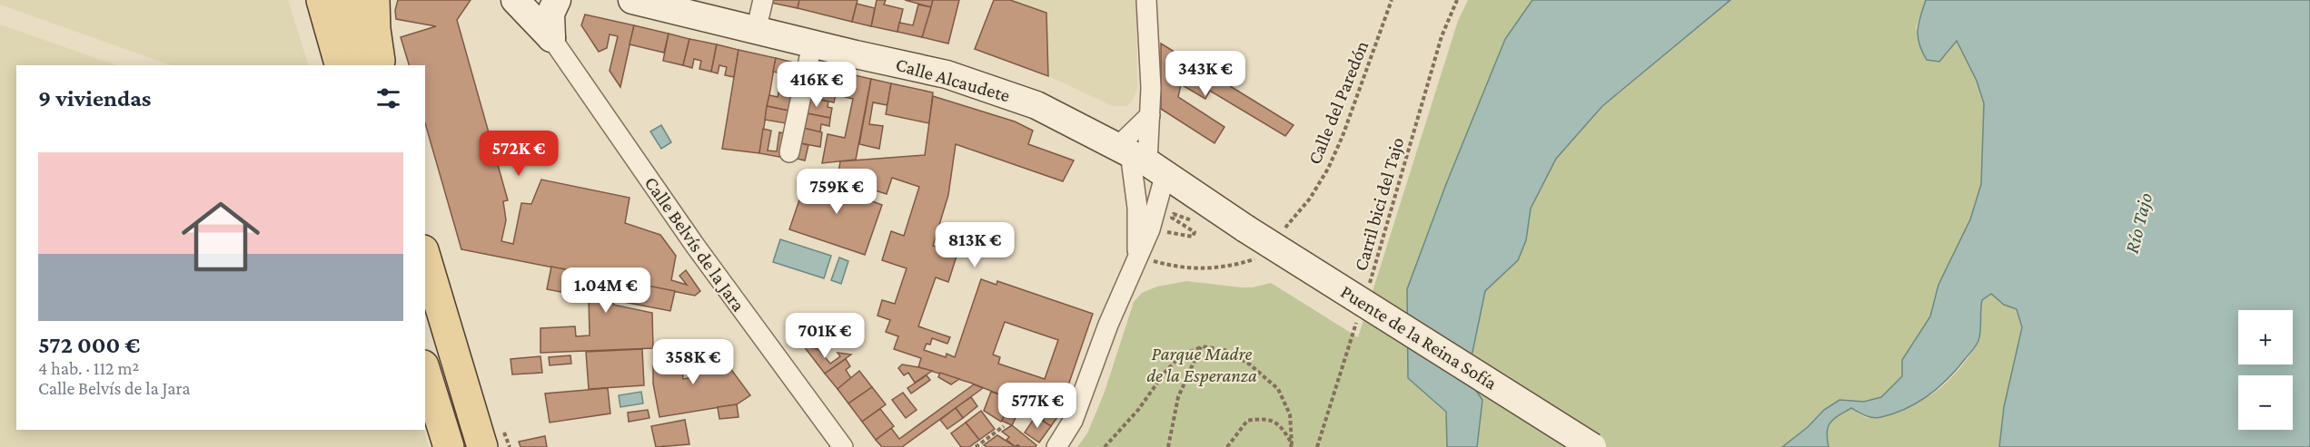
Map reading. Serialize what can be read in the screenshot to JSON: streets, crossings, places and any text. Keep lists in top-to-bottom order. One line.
{"streets":{"main road":["Calle Alcaudete","Puente de la Reina Sofía"],"street":["Calle Belvís de la Jara"],"path":["Calle del Paredón","Carril bici del Tajo"]},"crossings":[["Calle Alcaudete","Puente de la Reina Sofía"]],"water":["Río Tajo"],"parks":["Parque Madre de la Esperanza"],"page":{"price":["343K €","416K €","572K €","759K €","813K €","1.04M €","701K €","358K €","577K €"],"heading":"9 viviendas","list":[{"name":"572 000 €","note":"4 hab. · 112 m² · Calle Belvís de la Jara"}],"map_buttons":["+","−"]}}
